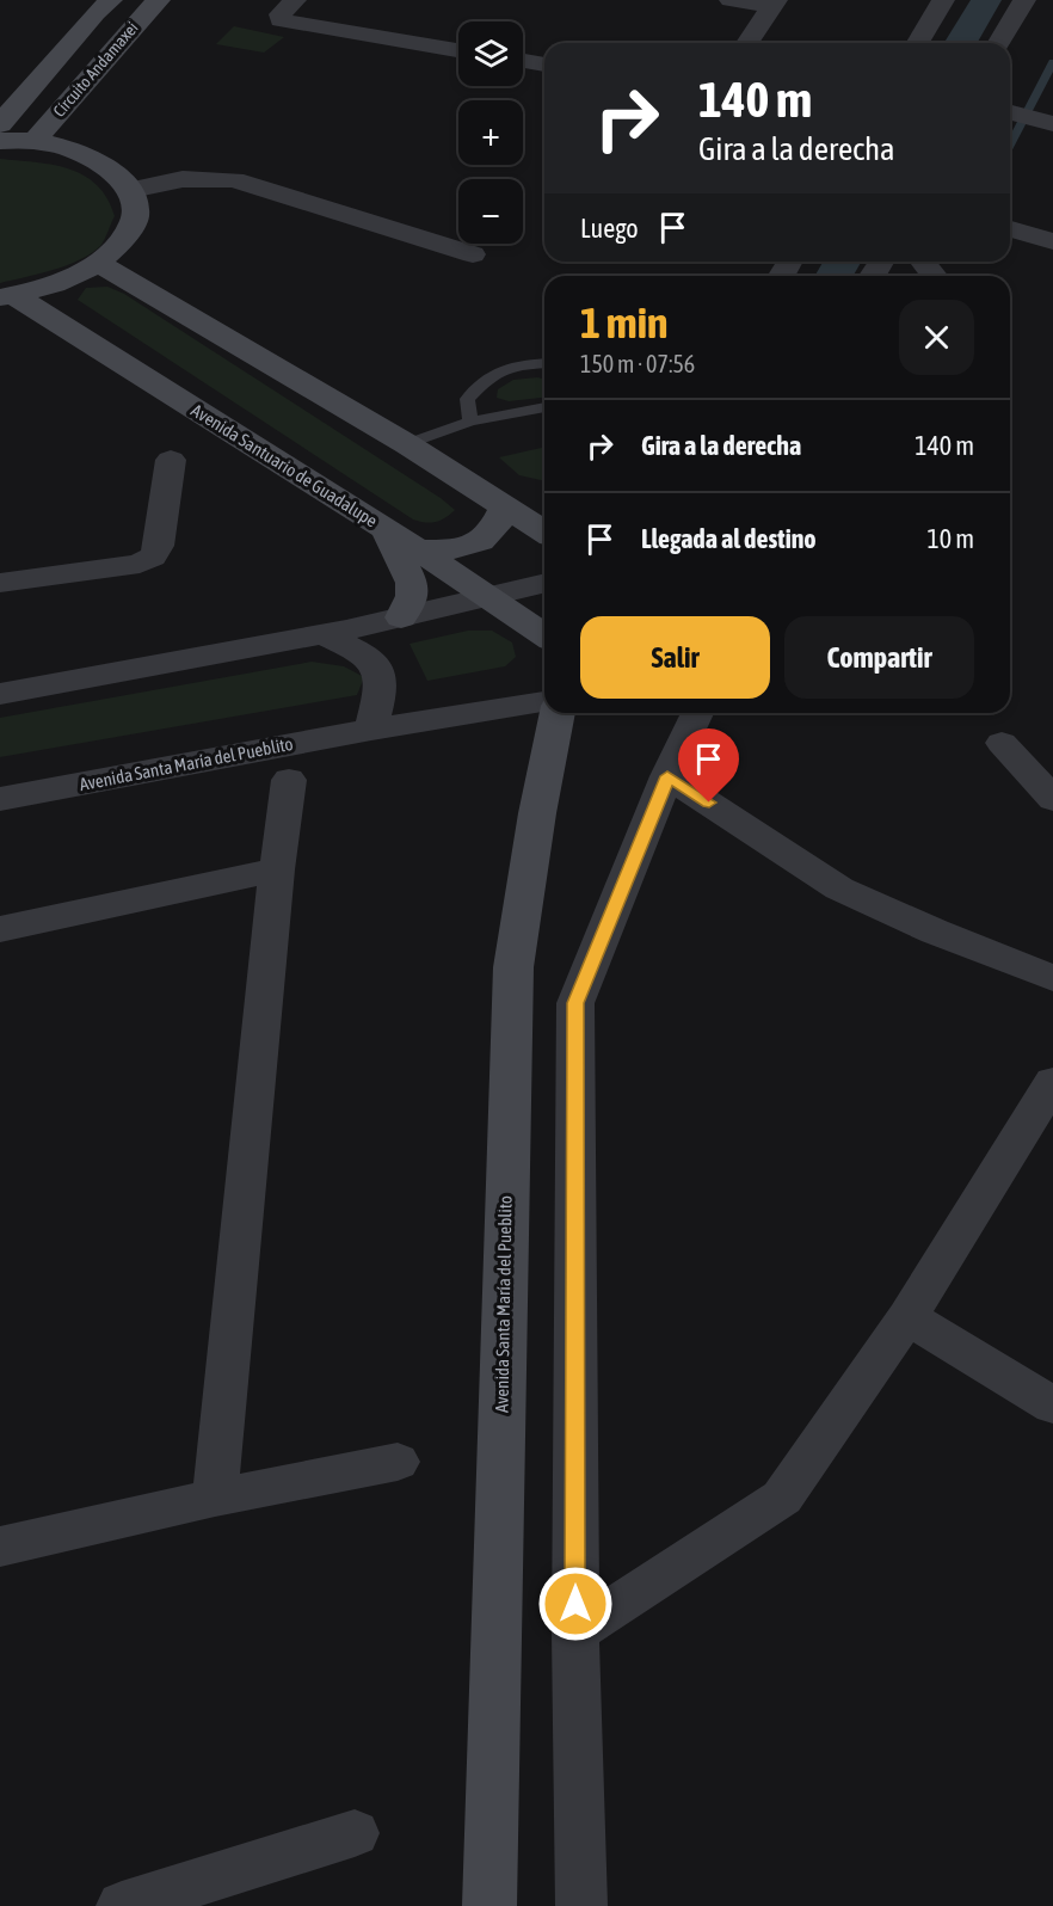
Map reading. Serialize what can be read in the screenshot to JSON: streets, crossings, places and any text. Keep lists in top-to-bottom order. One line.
{"streets":{"street":["Circuito Andamaxei","Avenida Santuario de Guadalupe","Avenida Santa María del Pueblito"]},"page":{"map_buttons":["+","−"],"turn":["140 m","Gira a la derecha"],"then":"Luego","heading":["1 min","150 m · 07:56"],"list":[{"name":"Gira a la derecha","value":"140 m"},{"name":"Llegada al destino","value":"10 m"}],"buttons":["Salir","Compartir"]}}
